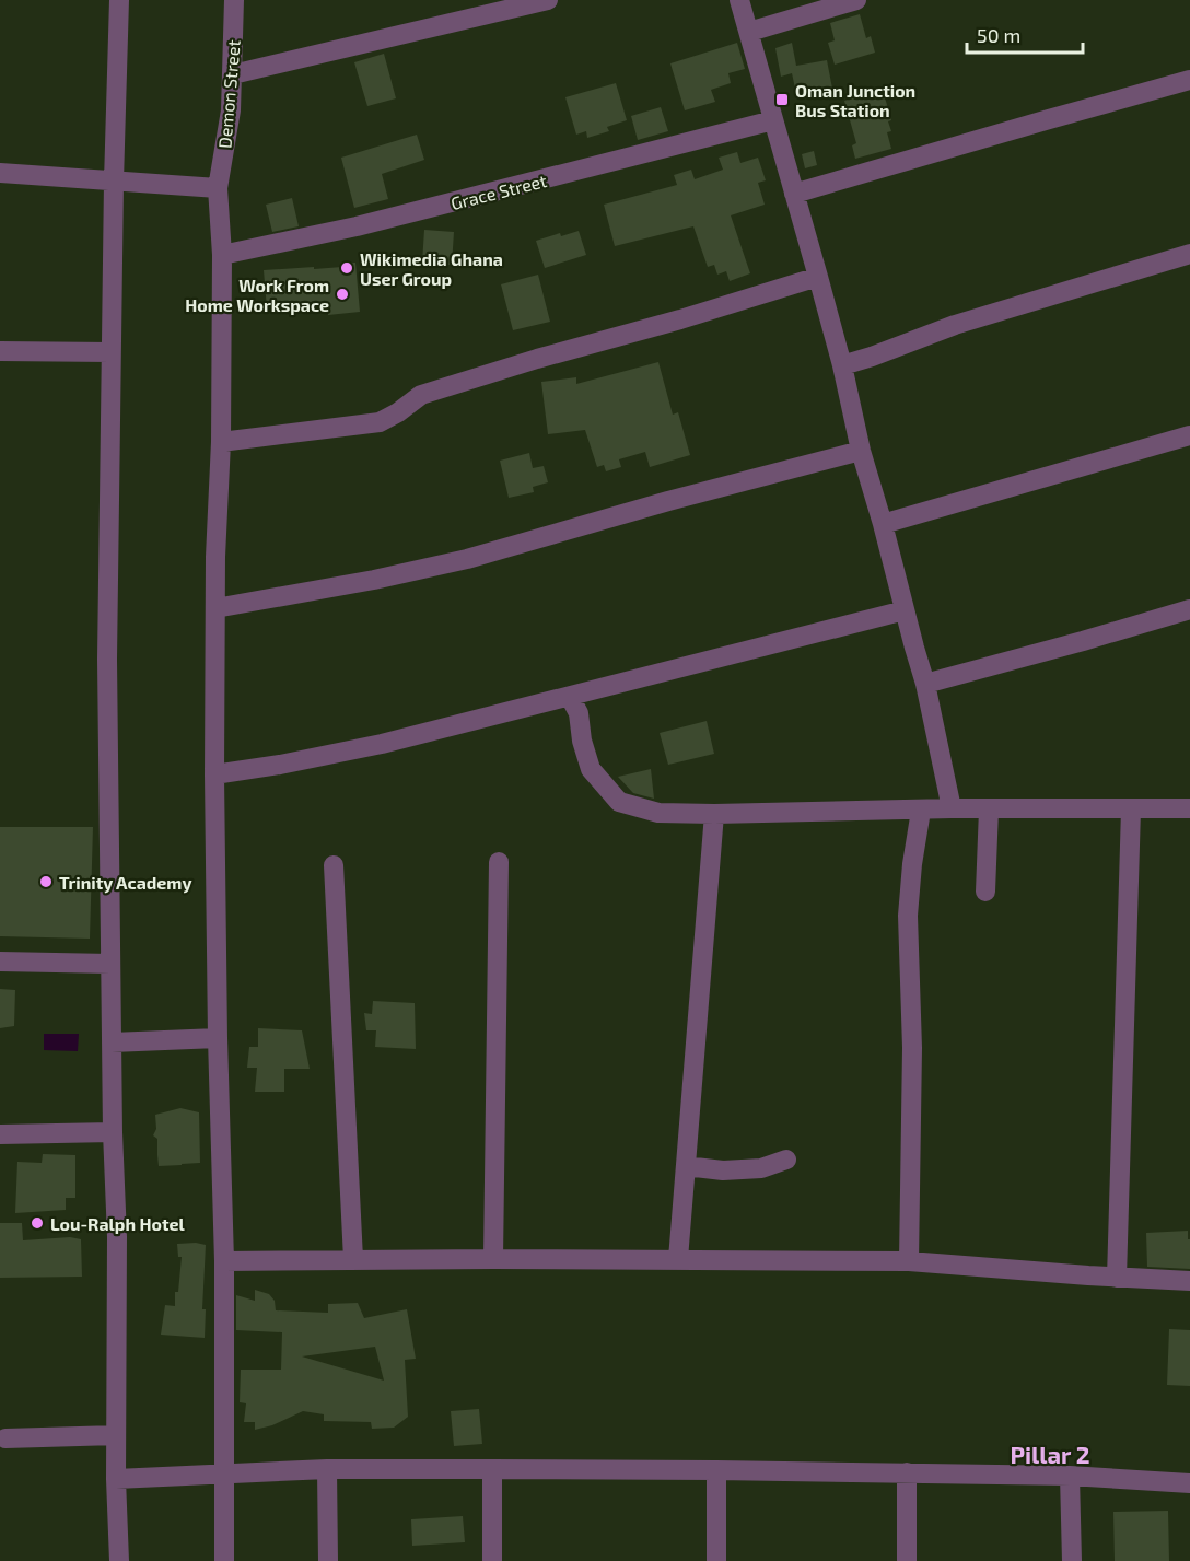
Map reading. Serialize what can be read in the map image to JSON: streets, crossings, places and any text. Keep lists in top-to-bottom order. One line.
{"streets":{"street":["Demon Street","Grace Street"]},"crossings":[["Demon Street","Grace Street"]],"districts":["Pillar 2"],"places":{"transit":["Oman Junction Bus Station"],"other":["Wikimedia Ghana User Group","Work From Home Workspace","Trinity Academy","Lou-Ralph Hotel"]},"scale_bar":"50 m"}
